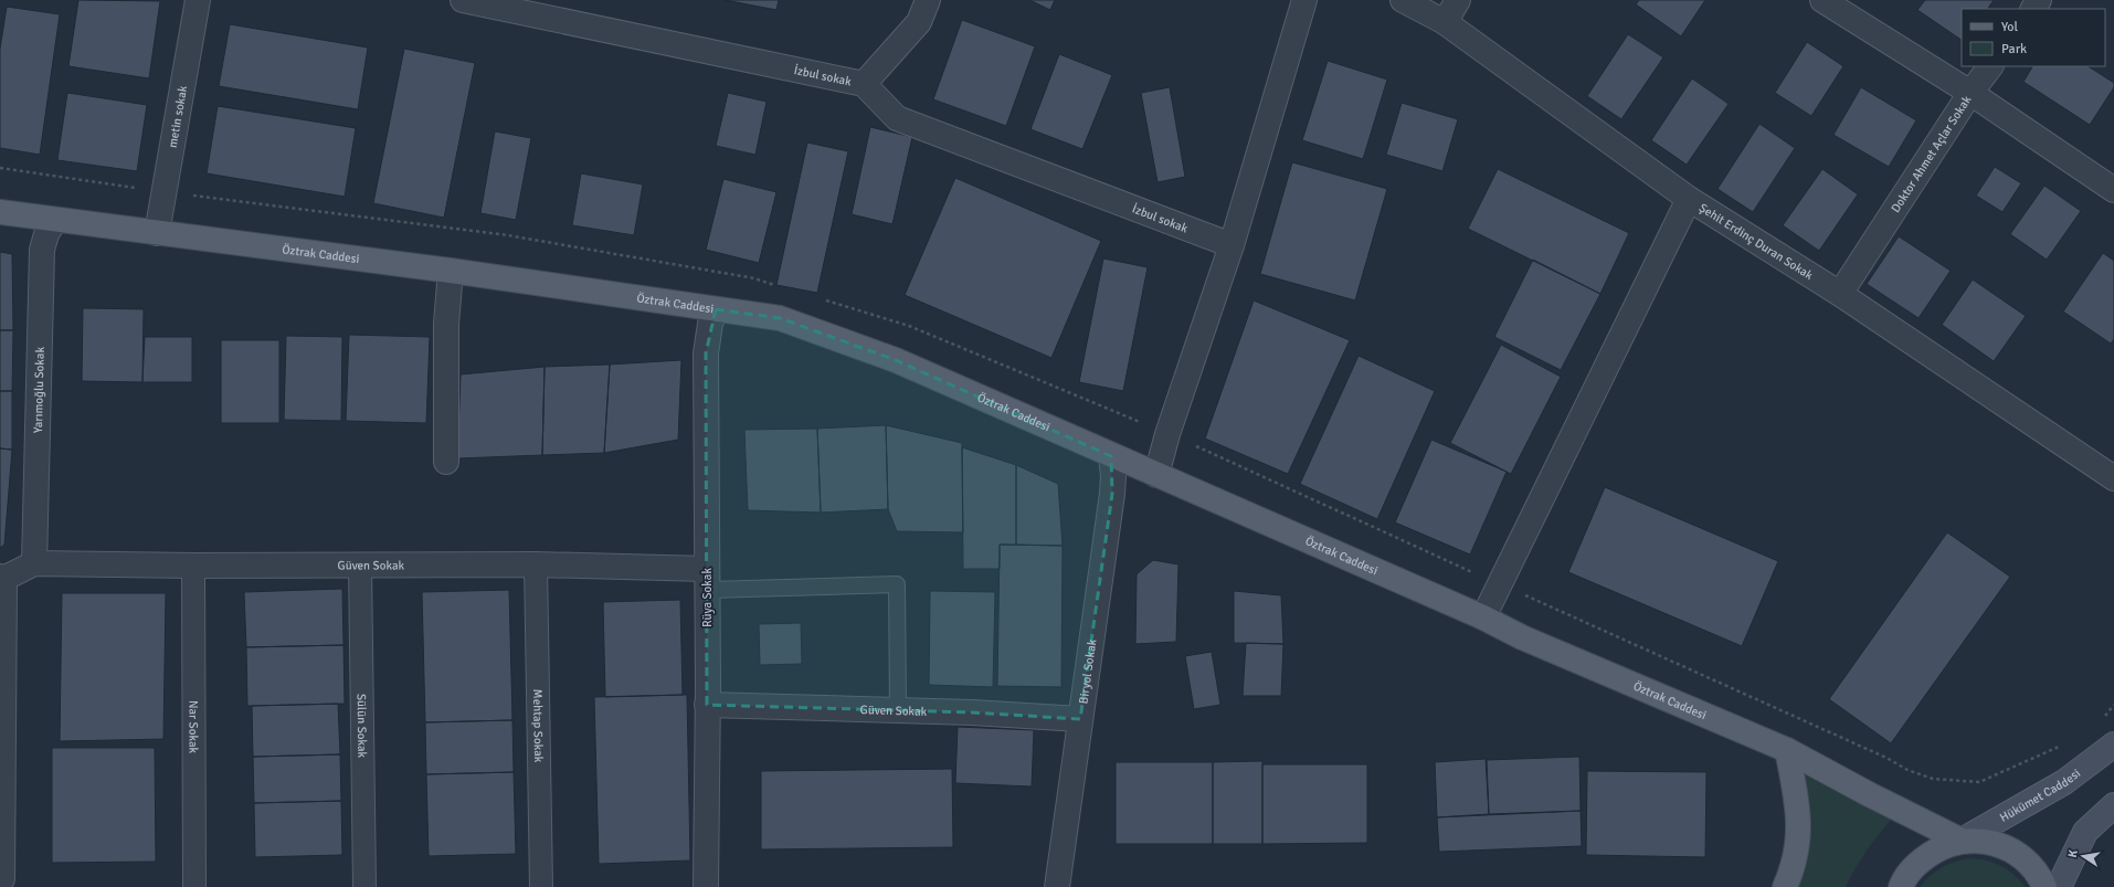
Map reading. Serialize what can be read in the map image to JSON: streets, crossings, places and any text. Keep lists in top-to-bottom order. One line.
{"streets":{"main road":["Öztrak Caddesi","Hükümet Caddesi"],"street":["İzbul sokak","metin sokak","Doktor Ahmet Açlar Sokak","Şehit Erdinç Duran Sokak","Yarımoğlu Sokak","Güven Sokak","Rüya Sokak","Biryol Sokak","Sülün Sokak","Mehtap Sokak","Nar Sokak"]},"crossings":[["metin sokak","Öztrak Caddesi"],["Doktor Ahmet Açlar Sokak","Şehit Erdinç Duran Sokak"],["Öztrak Caddesi","Yarımoğlu Sokak"],["Öztrak Caddesi","Rüya Sokak"],["Öztrak Caddesi","Biryol Sokak"],["Öztrak Caddesi","Hükümet Caddesi"],["Yarımoğlu Sokak","Güven Sokak"],["Güven Sokak","Rüya Sokak"],["Güven Sokak","Biryol Sokak"],["Güven Sokak","Sülün Sokak"],["Güven Sokak","Mehtap Sokak"],["Güven Sokak","Nar Sokak"]],"legend":["Yol","Park"],"north":"left"}
